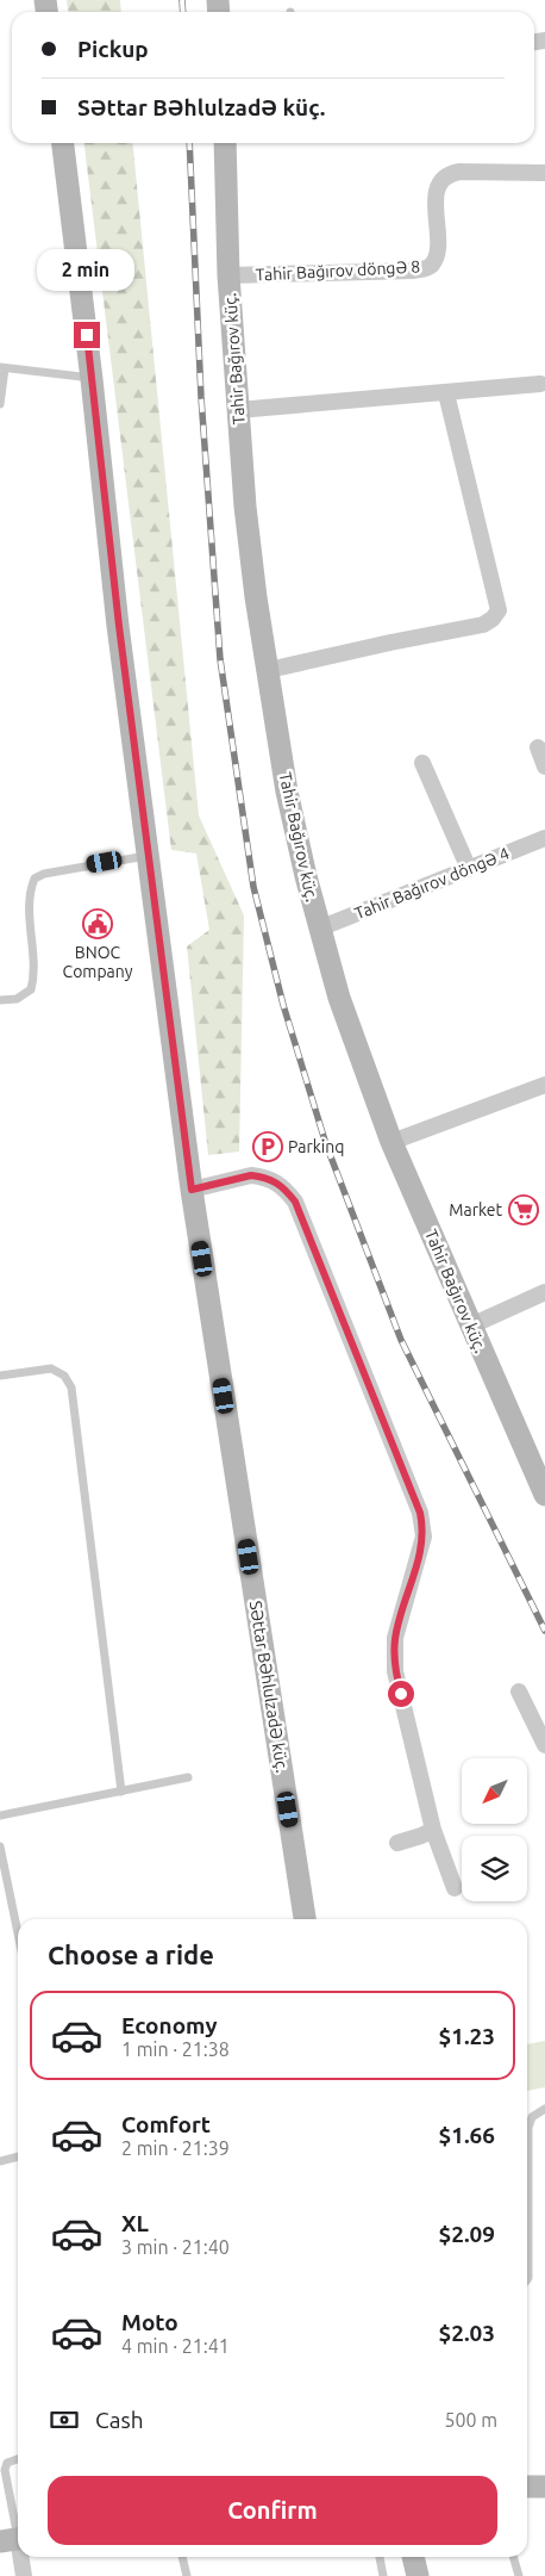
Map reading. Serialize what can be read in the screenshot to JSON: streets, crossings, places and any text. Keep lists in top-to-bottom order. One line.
{"streets":{"main road":["Tahir Bağırov küç.","Səttar Bəhlulzadə küç."],"street":["Tahir Bağırov döngə 8","Tahir Bağırov döngə 4"]},"crossings":[["Tahir Bağırov döngə 8","Tahir Bağırov küç."],["Tahir Bağırov küç.","Tahir Bağırov döngə 4"]],"places":{"public building":["BNOC Company"],"parking":["Parkinq"],"supermarket":["Market"]},"north":"bottom left","page":{"banner":["Pickup","Səttar Bəhlulzadə küç."],"bubble":"2 min","heading":"Choose a ride","list":[{"name":"Economy","note":"1 min · 21:38","value":"$1.23"},{"name":"Comfort","note":"2 min · 21:39","value":"$1.66"},{"name":"XL","note":"3 min · 21:40","value":"$2.09"},{"name":"Moto","note":"4 min · 21:41","value":"$2.03"}],"pay":["Cash","500 m"],"buttons":"Confirm"}}
